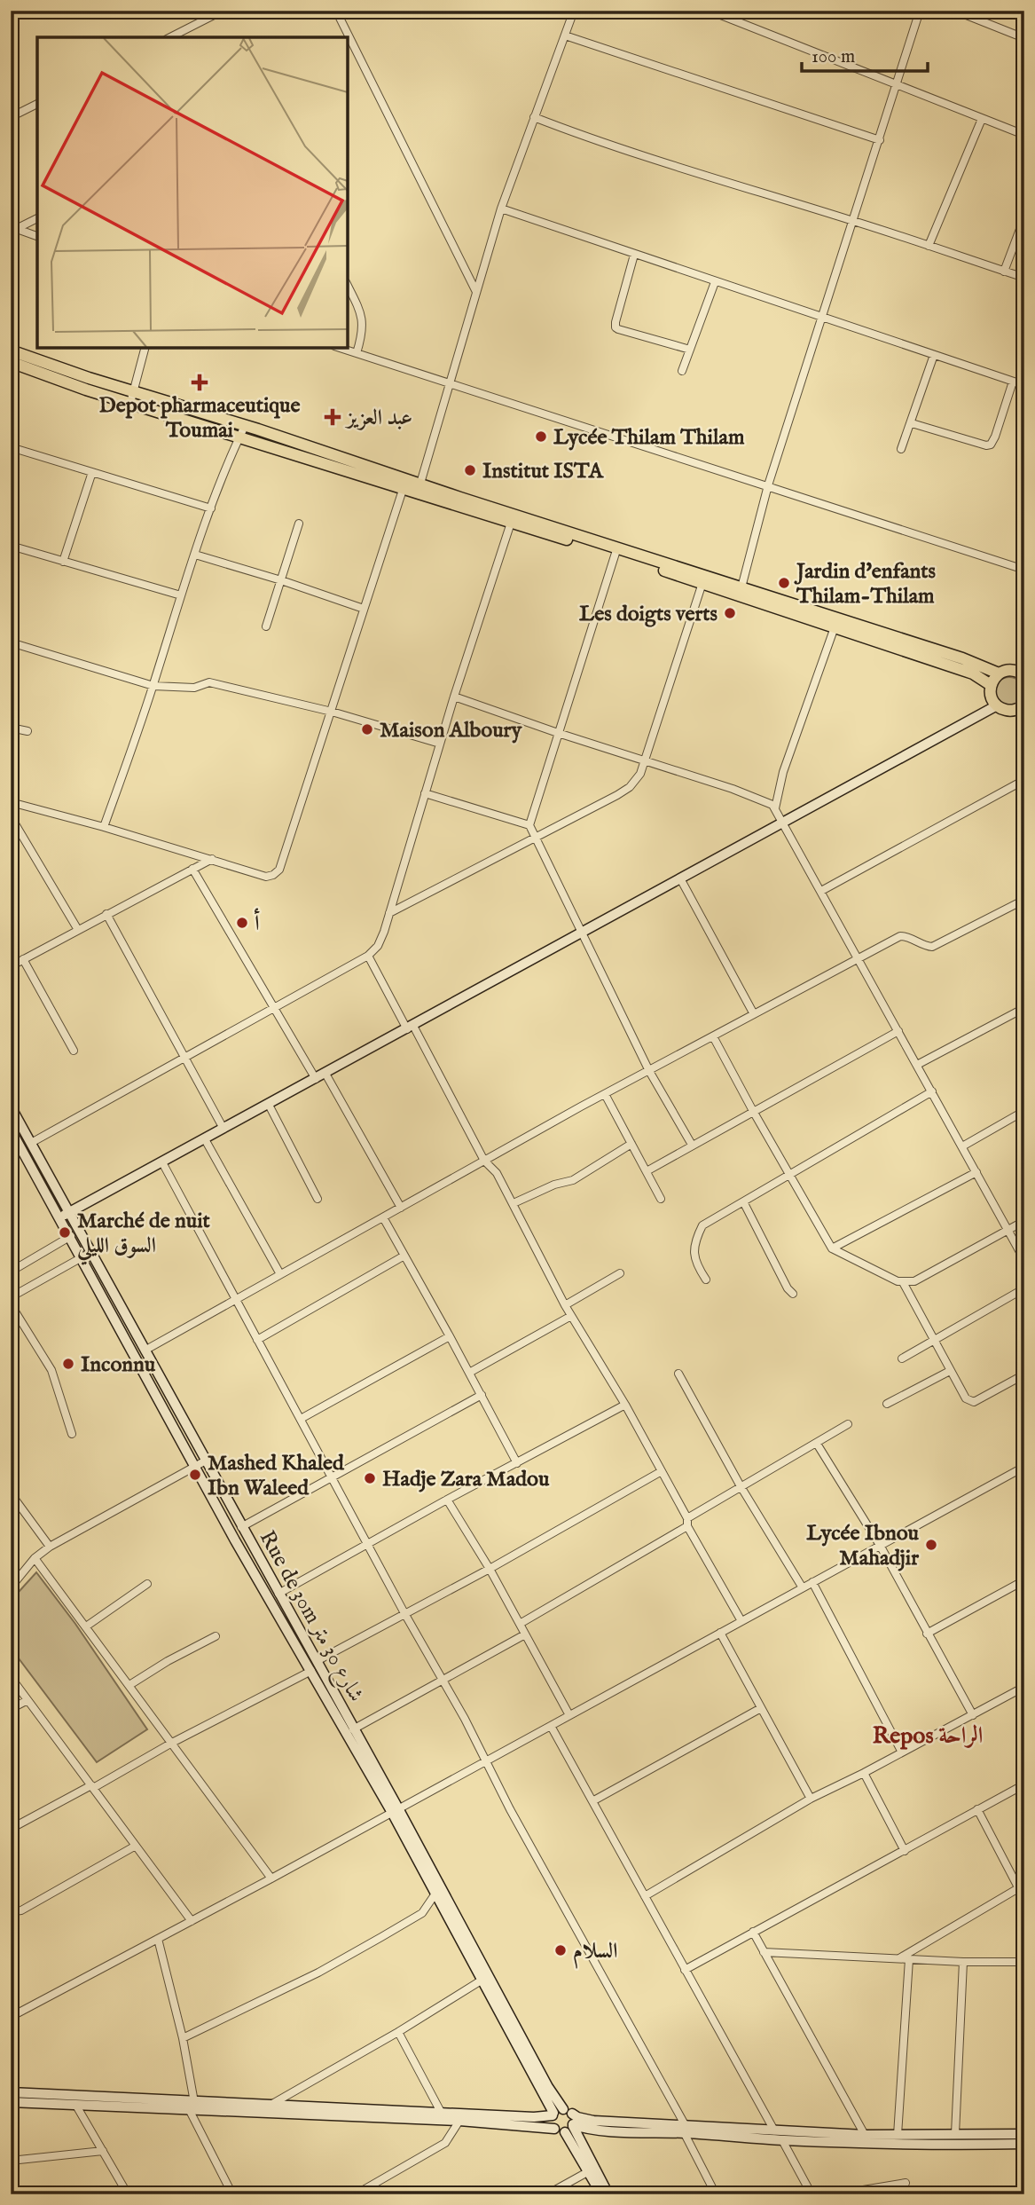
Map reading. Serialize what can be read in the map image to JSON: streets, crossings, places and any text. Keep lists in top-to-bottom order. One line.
{"streets":{"street":["Rue de 30m شارع 30 متر"]},"districts":["Repos الراحة"],"places":{"health":["Depot pharmaceutique Toumai","عبد العزيز"],"other":["Lycée Thilam Thilam","Institut ISTA","Jardin d'enfants Thilam-Thilam","Les doigts verts","Maison Alboury","أ","Marché de nuit السوق الليلي","Inconnu","Mashed Khaled Ibn Waleed","Hadje Zara Madou","Lycée Ibnou Mahadjir","السلام"]},"scale_bar":"100 m"}
